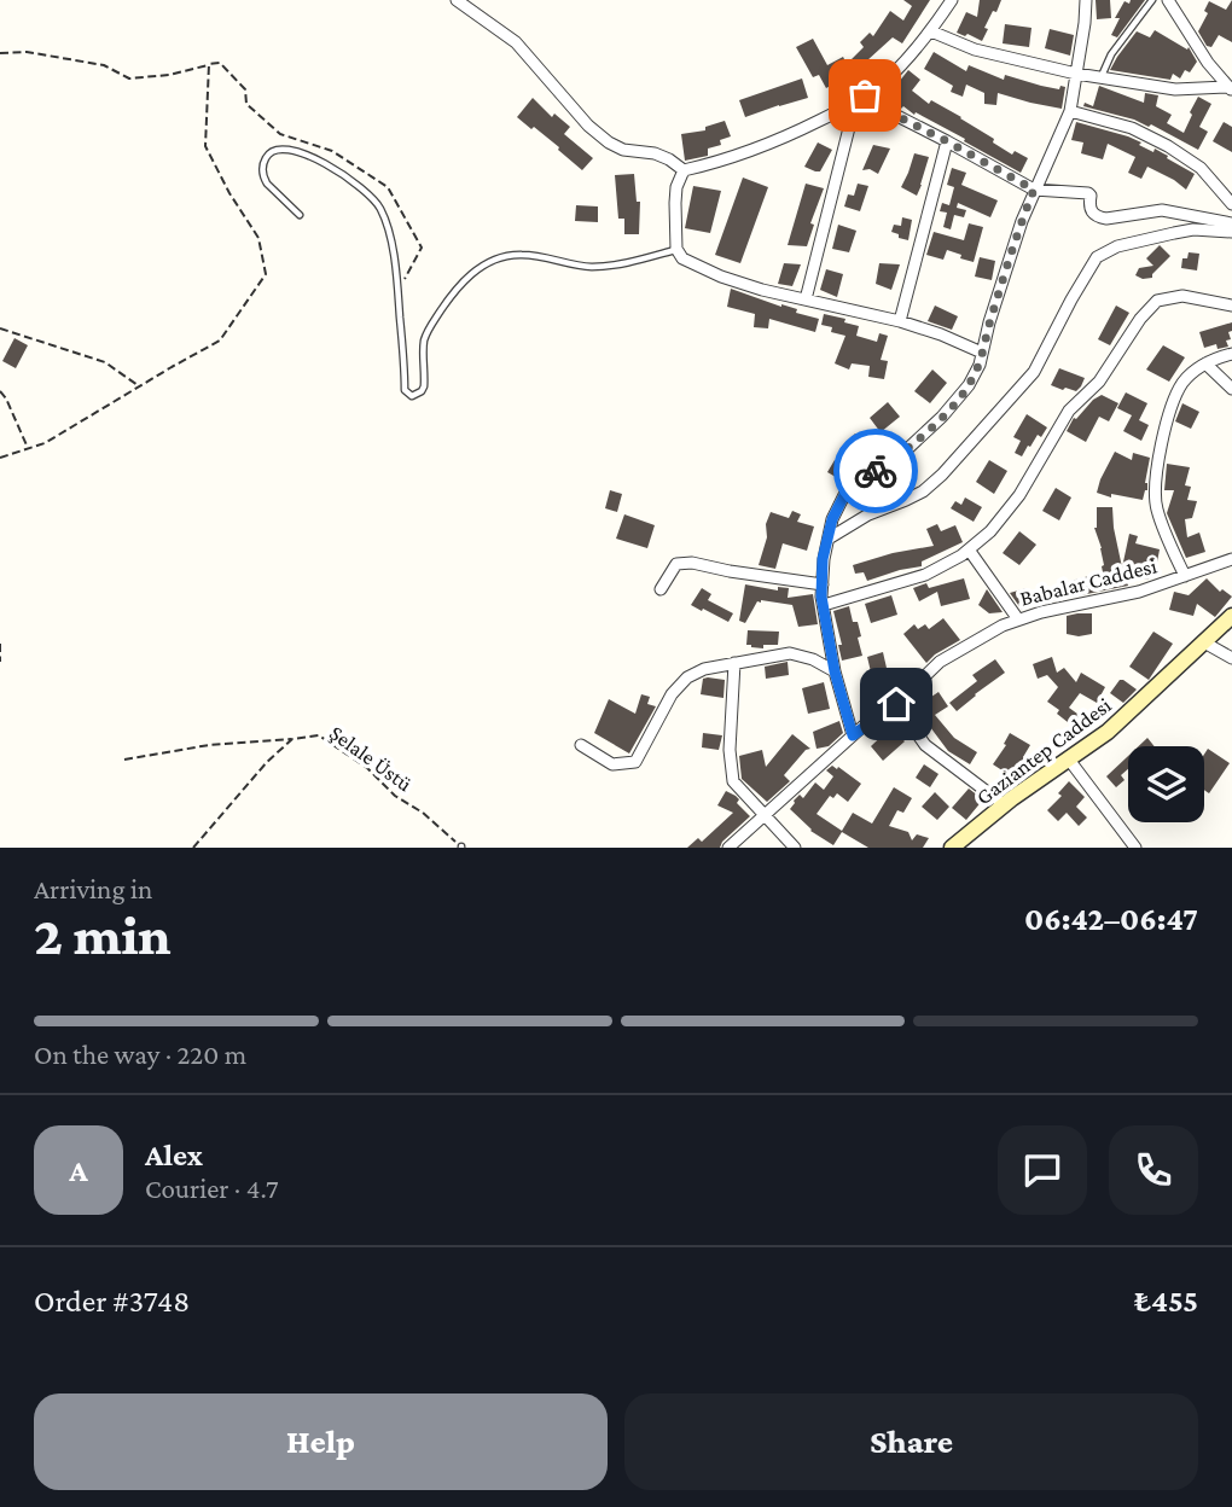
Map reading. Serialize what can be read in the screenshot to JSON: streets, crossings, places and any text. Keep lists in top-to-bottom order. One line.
{"streets":{"main road":["Gaziantep Caddesi"],"street":["Babalar Caddesi"],"path":["Şelale Üstü"]},"page":{"heading":["2 min","Arriving in","06:42–06:47"],"panel":["Alex","Courier · 4.7","Order #3748","₺455"],"bar":"On the way · 220 m","round":"A","buttons":["Help","Share"]}}
